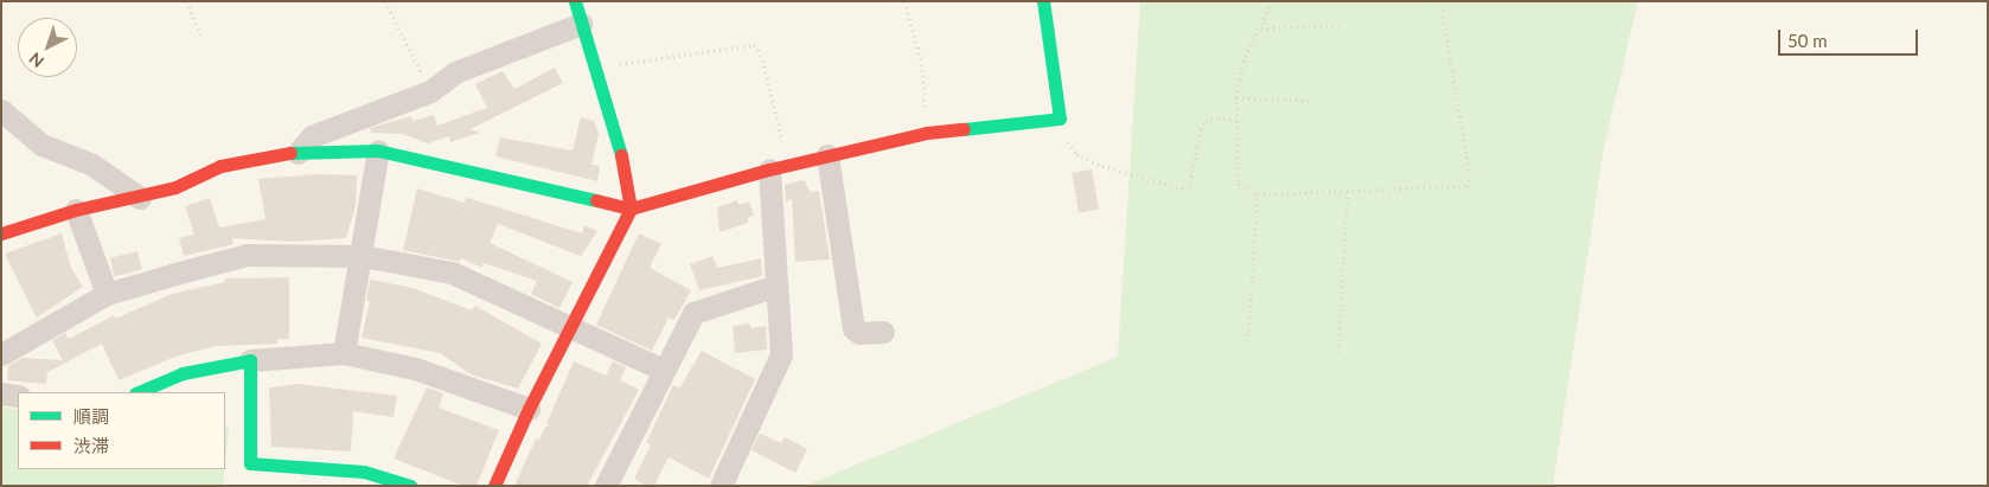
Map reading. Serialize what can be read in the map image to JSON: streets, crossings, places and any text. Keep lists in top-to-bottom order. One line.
{"legend":["順調","渋滞"],"scale_bar":"50 m","north":"bottom left"}
